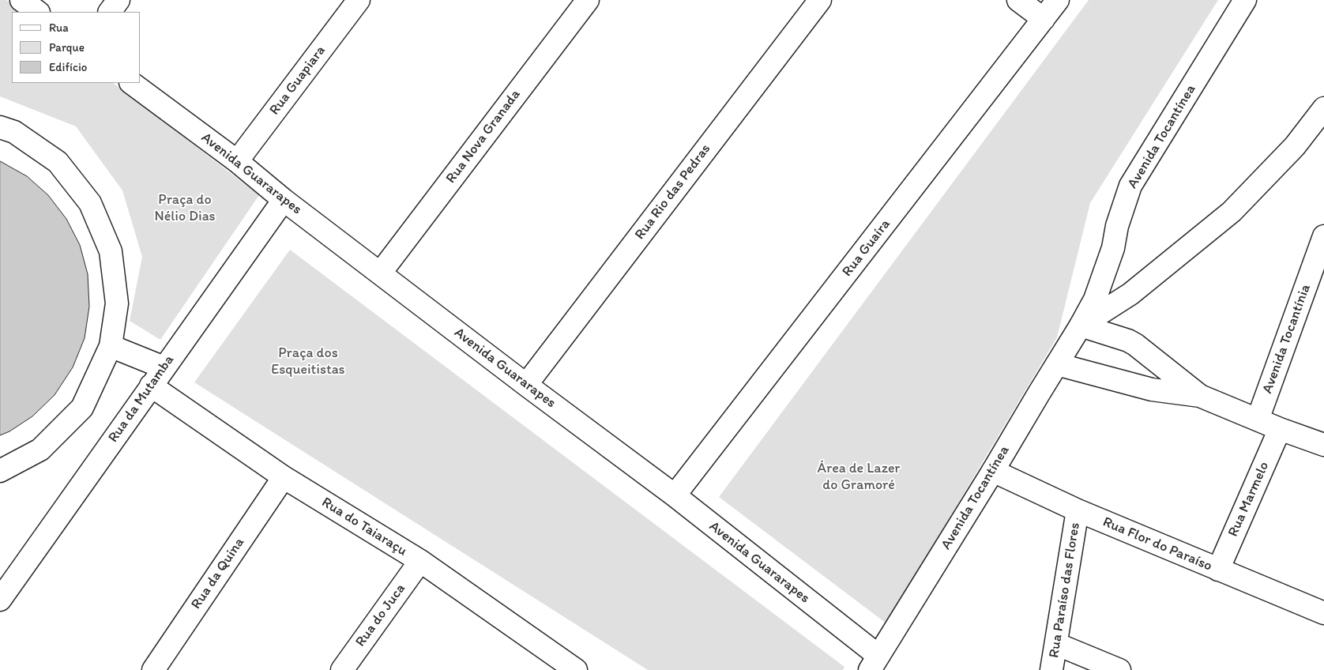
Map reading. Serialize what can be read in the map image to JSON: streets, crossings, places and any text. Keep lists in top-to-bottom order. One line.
{"streets":{"street":["Rua Guapiara","Rua Nova Granada","Avenida Tocantínea","Avenida Guararapes","Rua Rio das Pedras","Rua Guaíra","Avenida Tocantínia","Rua da Mutamba","Rua Marmelo","Rua do Taiaraçu","Rua Flor do Paraíso","Rua da Quina","Rua Paraíso das Flores","Rua do Juca"]},"crossings":[["Rua Guapiara","Avenida Guararapes"],["Rua Nova Granada","Avenida Guararapes"],["Avenida Tocantínea","Avenida Guararapes"],["Avenida Tocantínea","Rua Flor do Paraíso"],["Avenida Guararapes","Rua Rio das Pedras"],["Avenida Guararapes","Rua Guaíra"],["Avenida Guararapes","Rua da Mutamba"],["Rua da Mutamba","Rua do Taiaraçu"],["Rua Marmelo","Rua Flor do Paraíso"],["Rua do Taiaraçu","Rua da Quina"],["Rua do Taiaraçu","Rua do Juca"],["Rua Flor do Paraíso","Rua Paraíso das Flores"]],"parks":["Praça do Nélio Dias","Praça dos Esqueitistas","Área de Lazer do Gramoré"],"legend":["Rua","Parque","Edifício"]}
